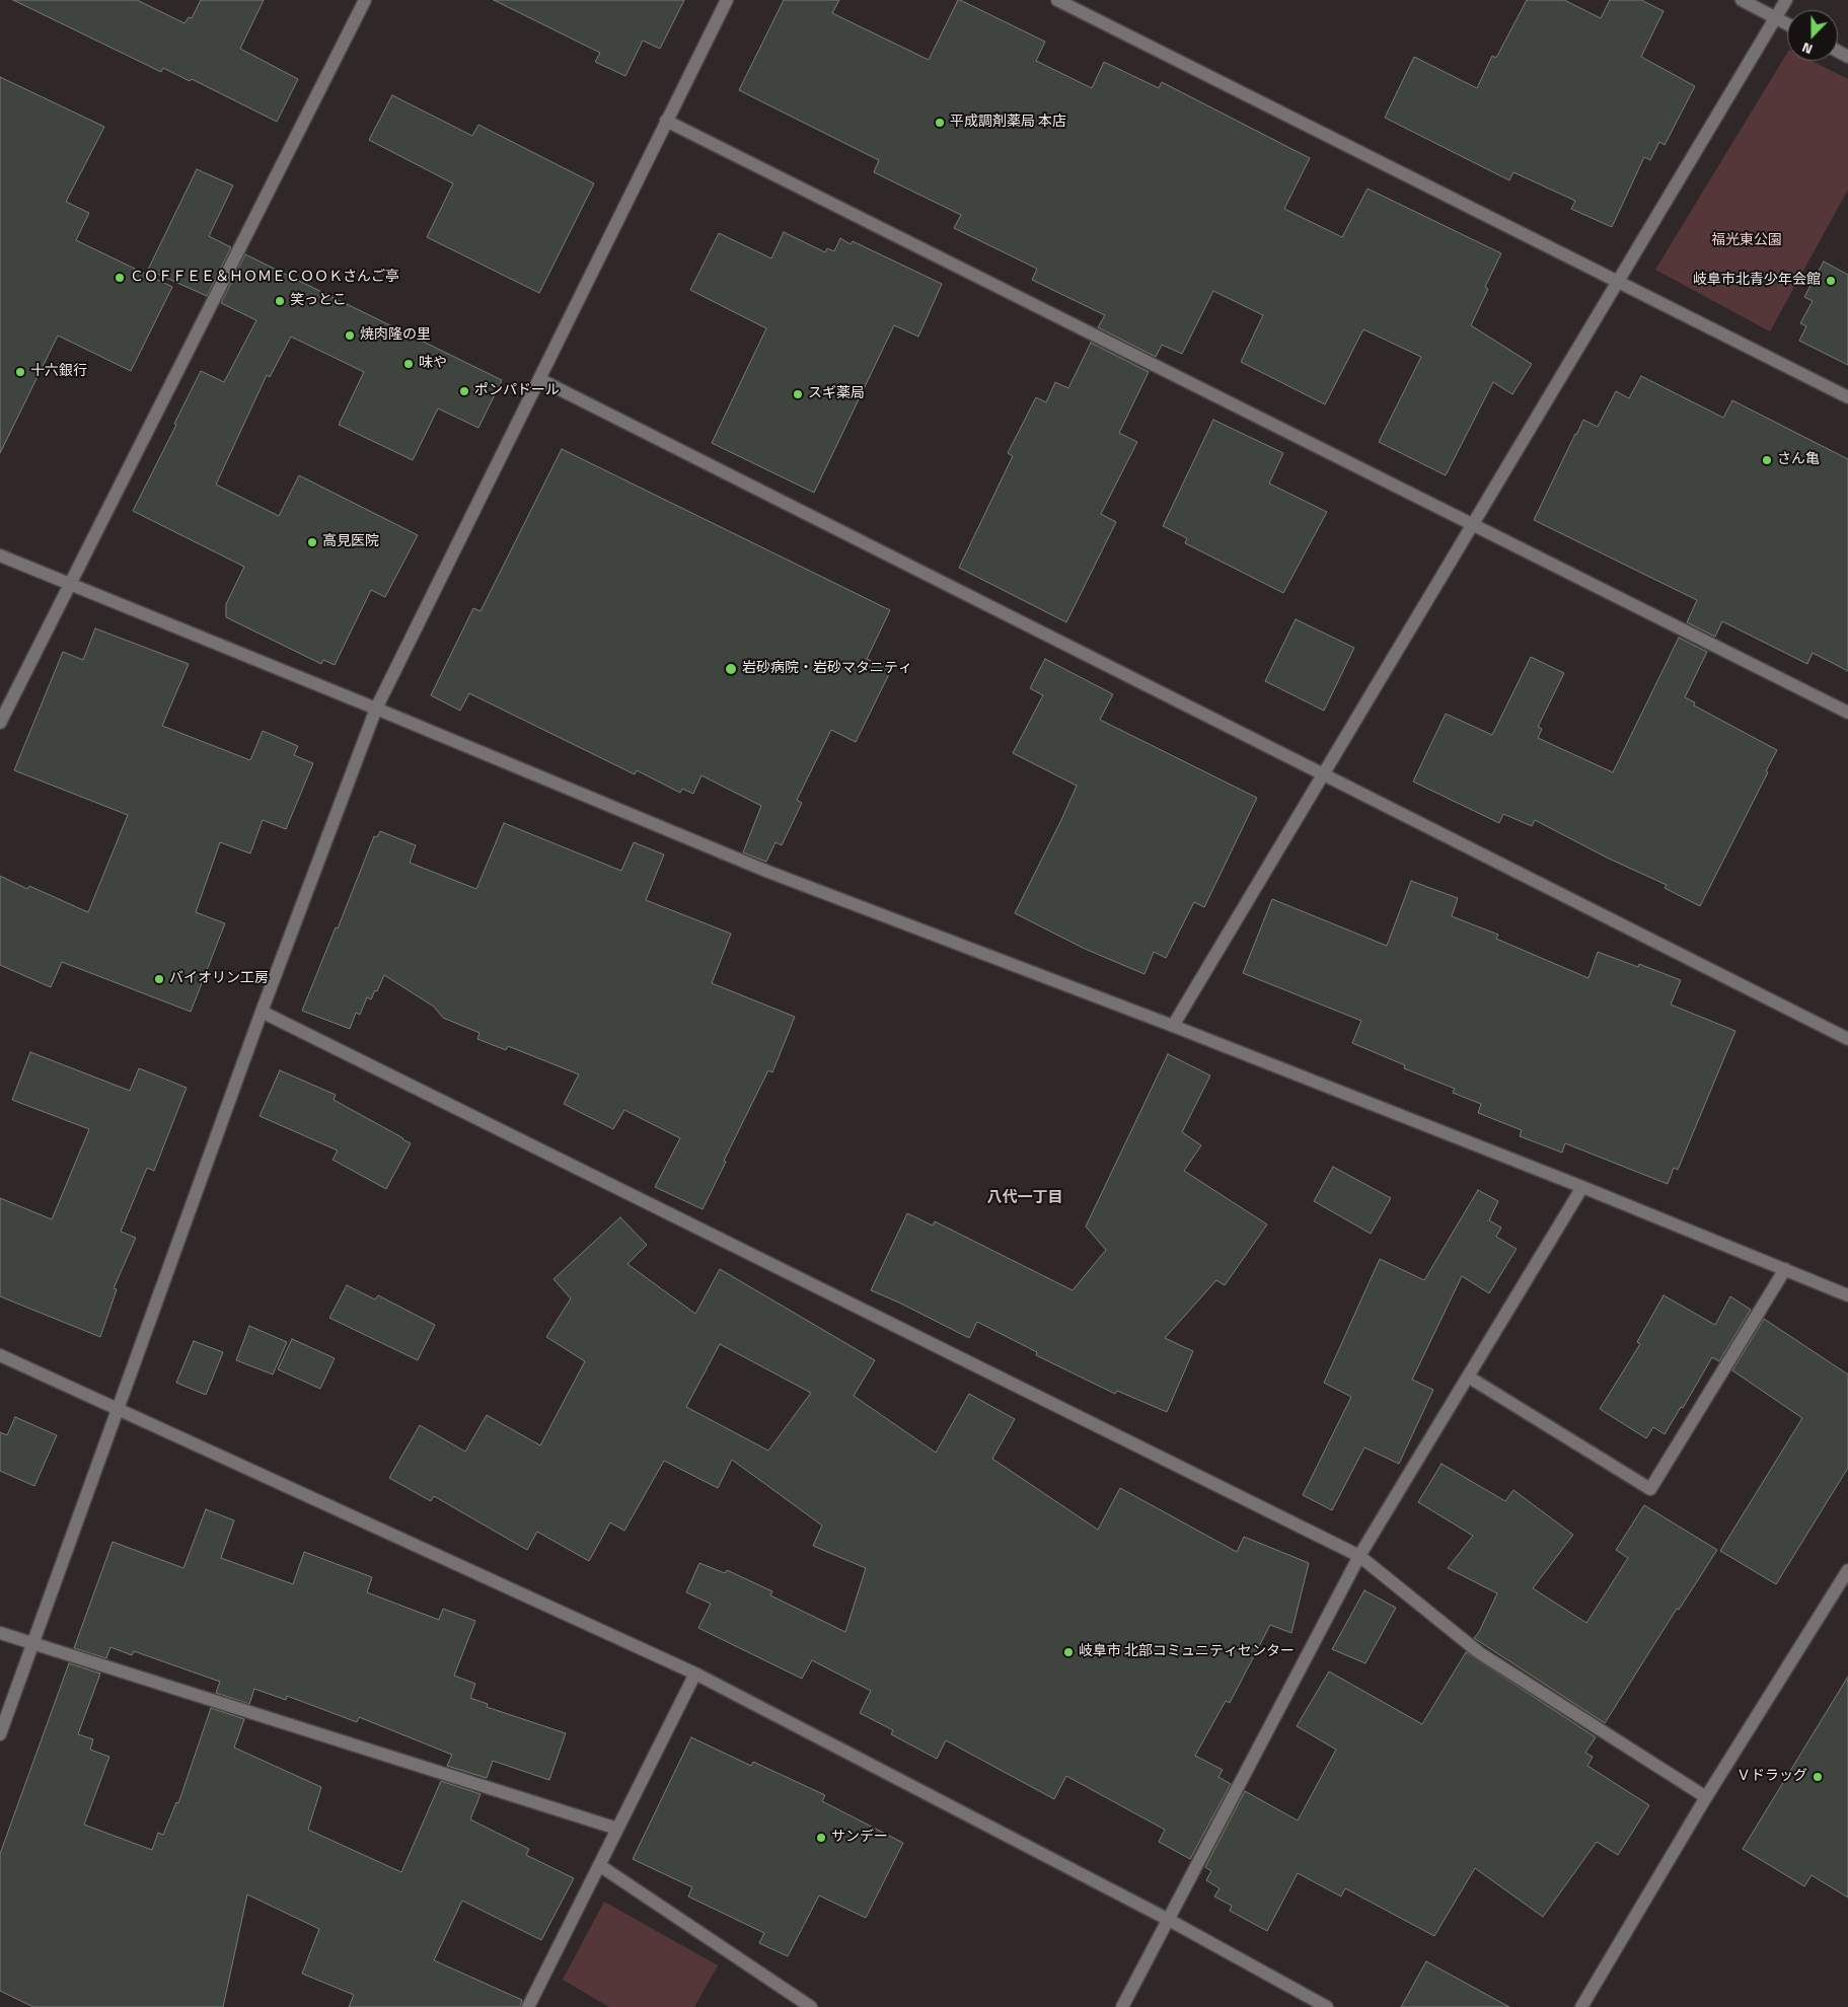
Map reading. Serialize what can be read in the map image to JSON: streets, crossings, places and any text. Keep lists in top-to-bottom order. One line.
{"districts":["八代一丁目"],"parks":["福光東公園"],"places":["平成調剤薬局 本店","ＣＯＦＦＥＥ＆ＨＯＭＥＣＯＯＫさんご亭","岐阜市北青少年会館","笑っとこ","焼肉隆の里","味や","十六銀行","ポンパドール","スギ薬局","さん亀","高見医院","岩砂病院・岩砂マタニティ","バイオリン工房","岐阜市 北部コミュニティセンター","Ｖドラッグ","サンデー"],"north":"bottom"}
